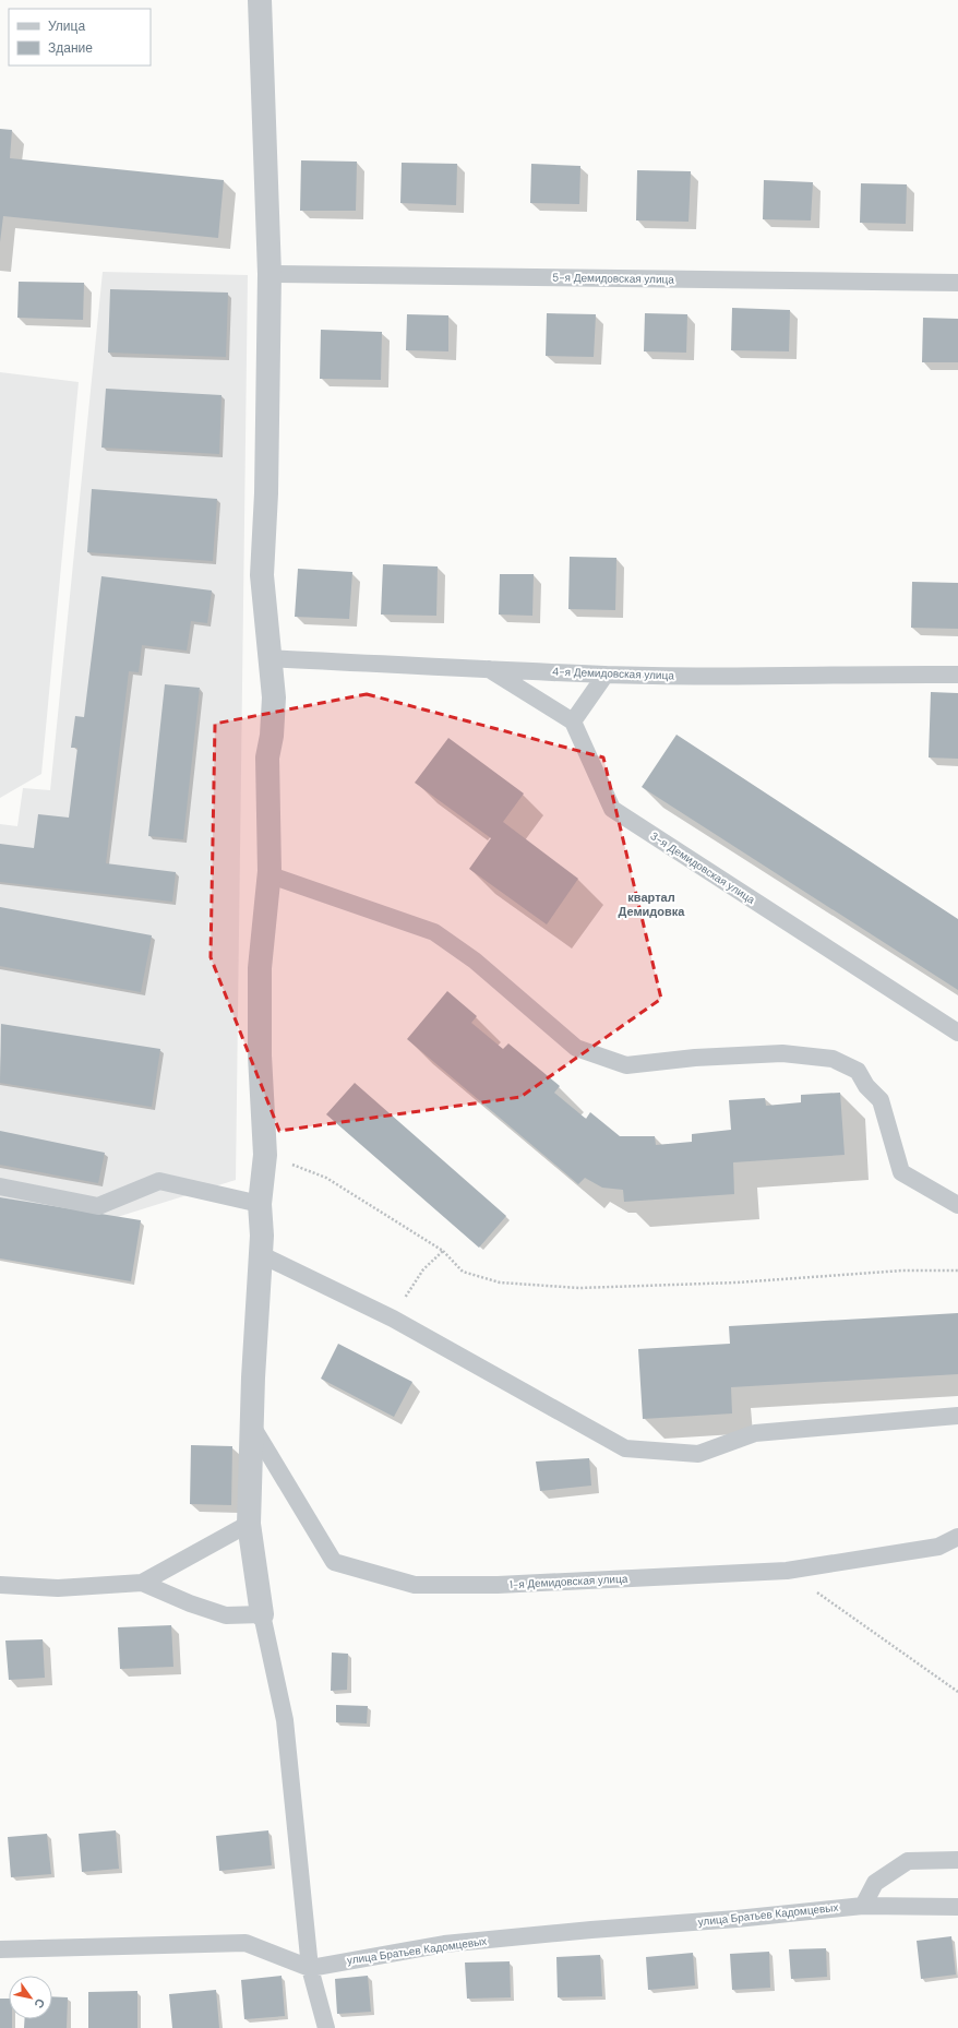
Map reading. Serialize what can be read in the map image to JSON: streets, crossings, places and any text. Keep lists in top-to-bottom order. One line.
{"streets":{"lane":["5-я Демидовская улица","4-я Демидовская улица","3-я Демидовская улица","1-я Демидовская улица","улица Братьев Кадомцевых"]},"districts":["квартал Демидовка"],"legend":["Улица","Здание"],"north":"bottom right"}
